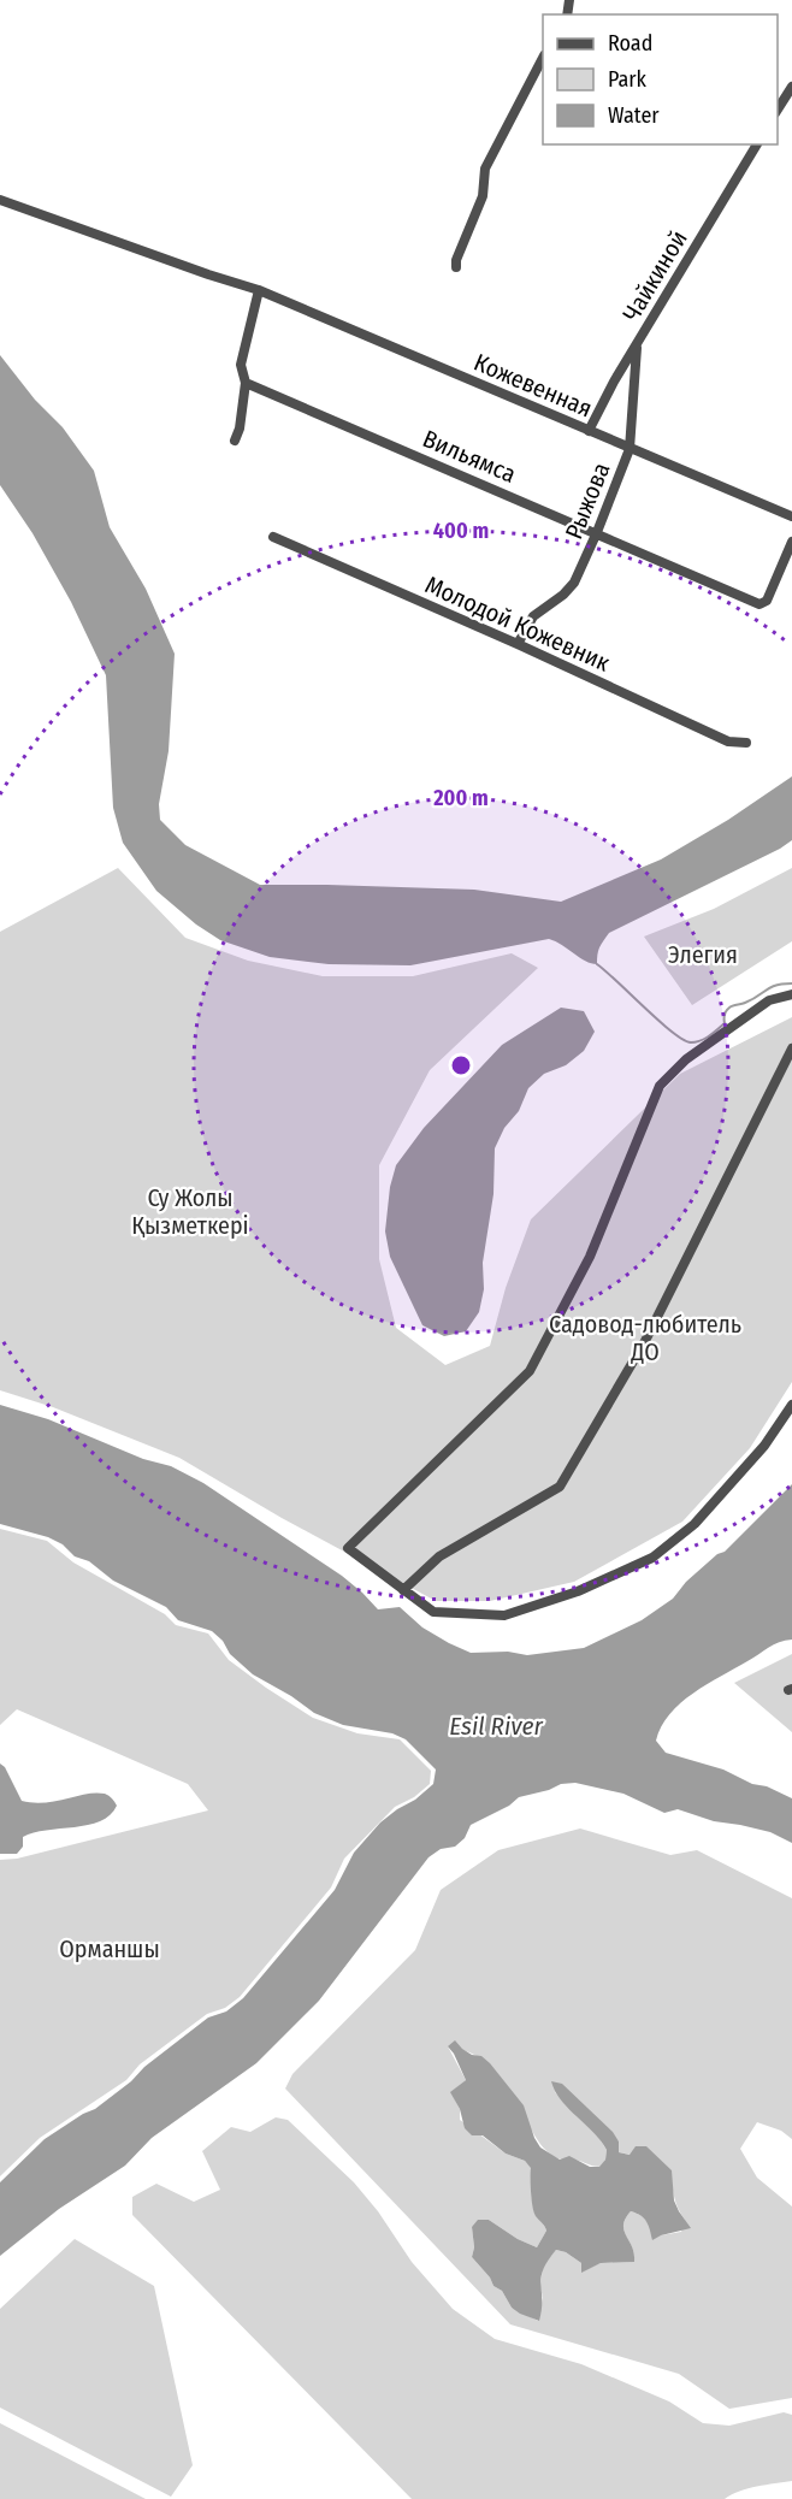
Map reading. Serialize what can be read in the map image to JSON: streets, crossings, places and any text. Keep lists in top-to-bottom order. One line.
{"streets":{"street":["Чайкиной","Кожевенная","Вильямса","Рыжова","Молодой Кожевник"]},"crossings":[["Чайкиной","Кожевенная"],["Чайкиной","Рыжова"],["Кожевенная","Рыжова"],["Вильямса","Рыжова"],["Рыжова","Молодой Кожевник"]],"water":["Esil River"],"parks":["Элегия","Су Жолы Қызметкері","Садовод-любитель ДО","Орманшы"],"legend":["Road","Park","Water"],"rings":["400 m","200 m"]}
